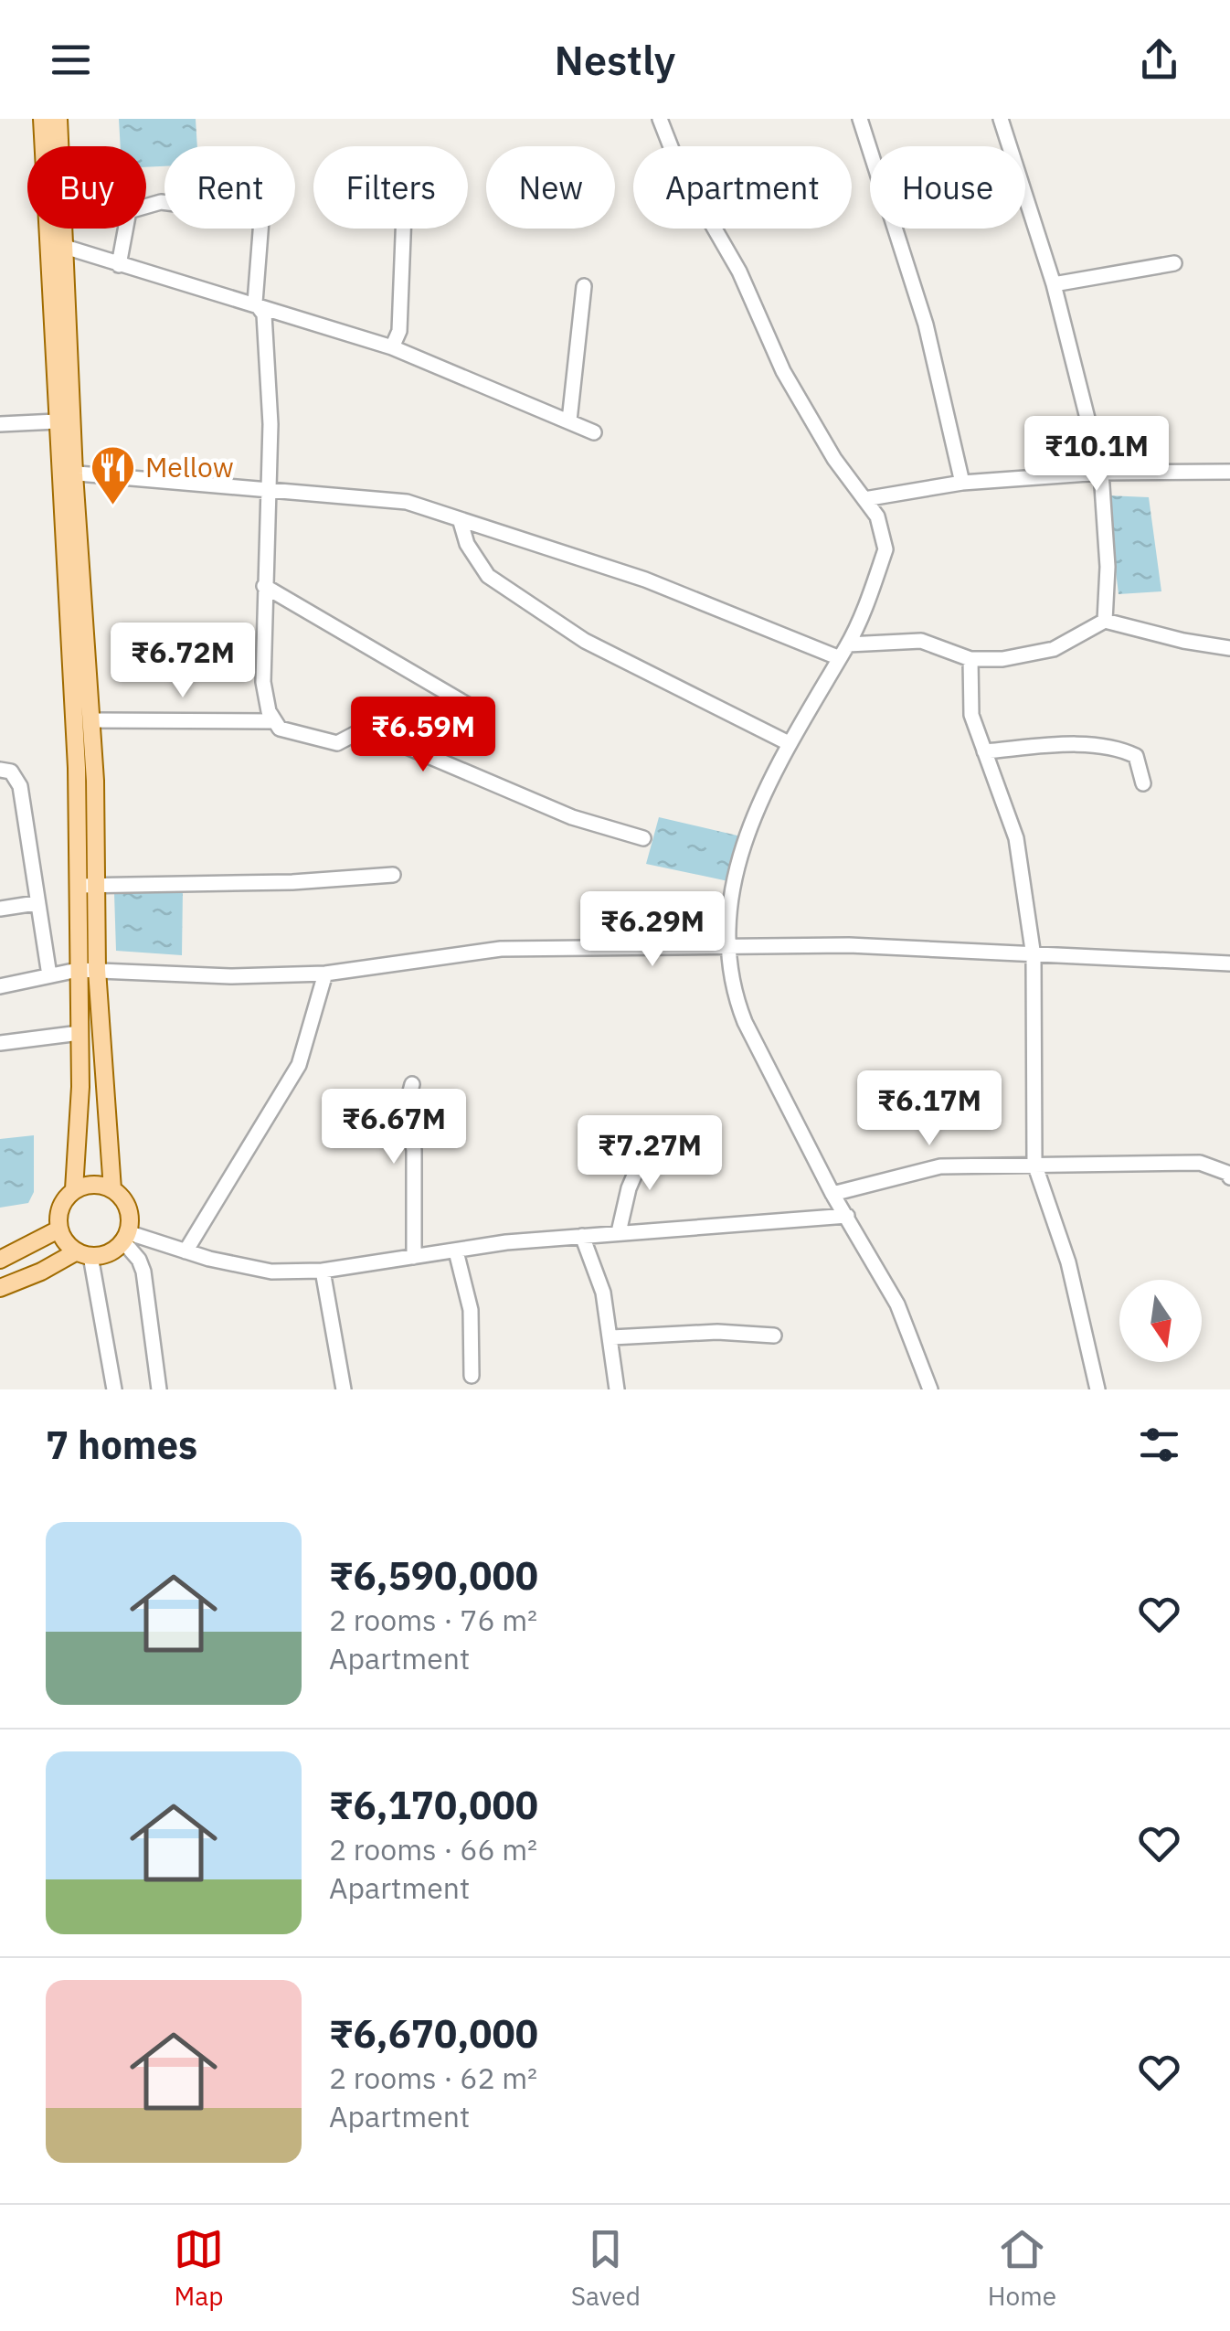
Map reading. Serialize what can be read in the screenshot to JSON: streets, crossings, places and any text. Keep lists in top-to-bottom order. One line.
{"places":{"restaurant":["Mellow"]},"north":"bottom","page":{"header":"Nestly","chip":["Buy","Rent","Filters","New","Apartment","House"],"price":["₹10.1M","₹6.72M","₹6.59M","₹6.29M","₹6.17M","₹6.67M","₹7.27M"],"heading":"7 homes","list":[{"name":"₹6,590,000","note":"2 rooms · 76 m² · Apartment"},{"name":"₹6,170,000","note":"2 rooms · 66 m² · Apartment"},{"name":"₹6,670,000","note":"2 rooms · 62 m² · Apartment"}],"tabs":["Map","Saved","Home"]}}
